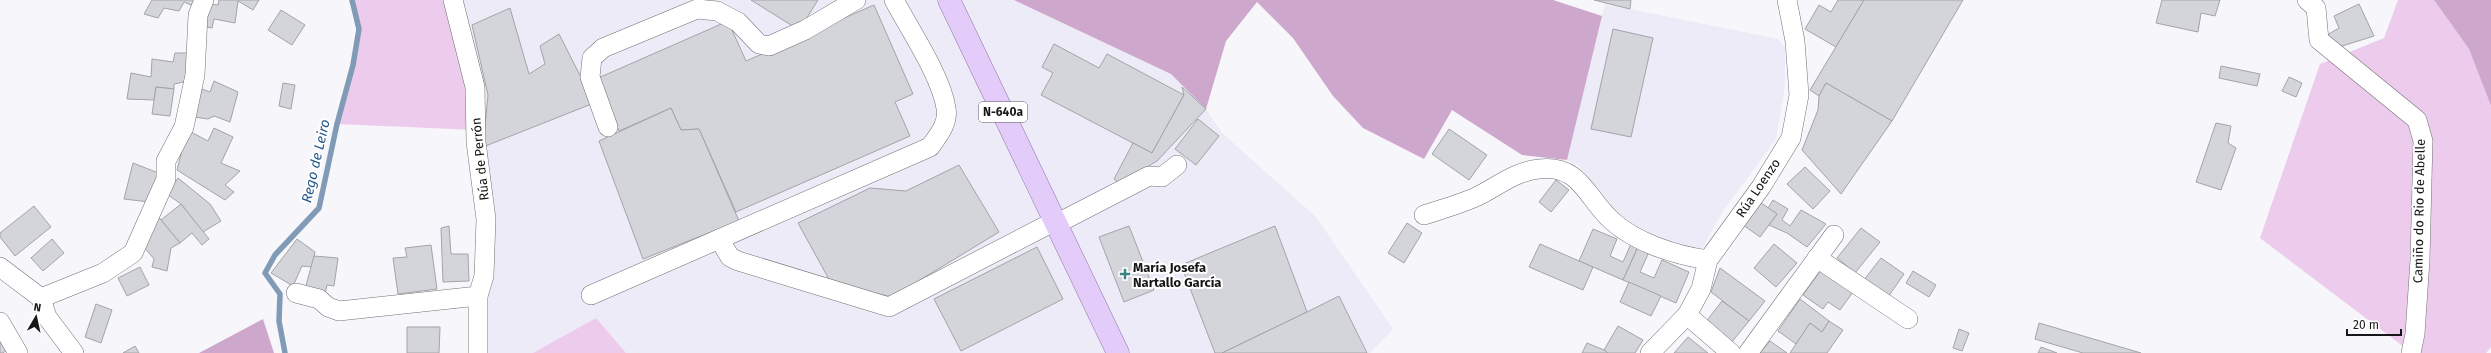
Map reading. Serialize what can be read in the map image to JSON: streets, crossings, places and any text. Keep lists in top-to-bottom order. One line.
{"streets":{"main road":["N-640a"],"street":["Rúa de Perrón","Rúa Loenzo","Camiño do Rio de Abelle"]},"water":["Rego de Leiro"],"places":{"health":["María Josefa Nartallo García"]},"scale_bar":"20 m","north":"top"}
